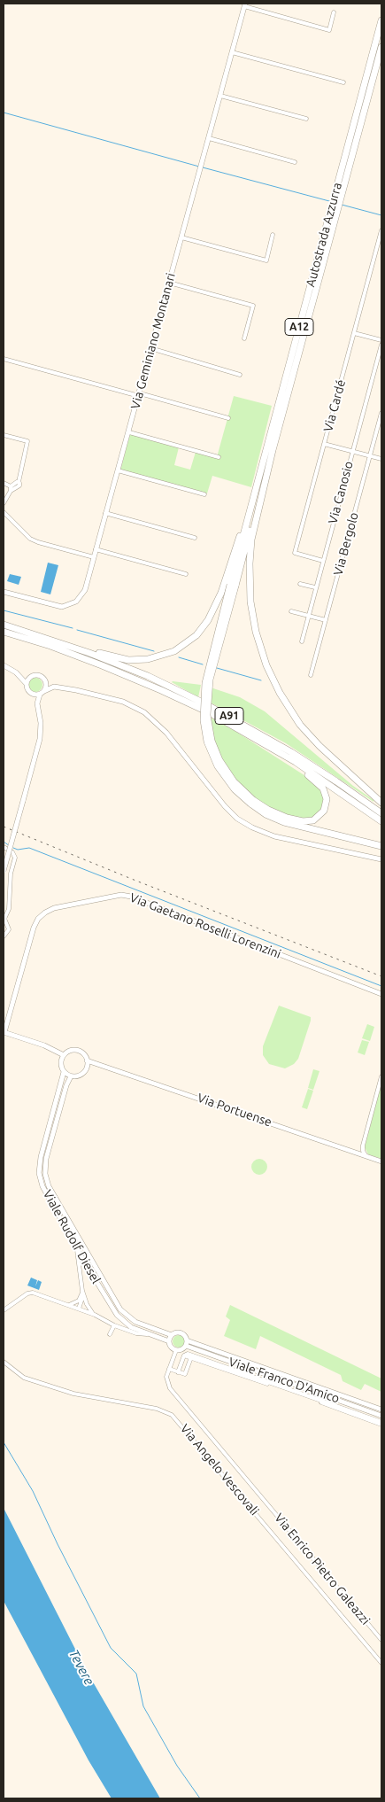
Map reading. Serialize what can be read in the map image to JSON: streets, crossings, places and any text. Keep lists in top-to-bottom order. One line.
{"streets":{"highway":["Autostrada Azzurra","A12","A91"],"street":["Via Geminiano Montanari","Via Cardé","Via Canosio","Via Bergolo","Via Gaetano Roselli Lorenzini","Via Portuense","Viale Rudolf Diesel","Viale Franco D'Amico","Via Angelo Vescovali","Via Enrico Pietro Galeazzi"]},"crossings":[["Via Cardé","Via Canosio"],["Via Portuense","Viale Rudolf Diesel"],["Viale Rudolf Diesel","Viale Franco D'Amico"],["Viale Rudolf Diesel","Via Enrico Pietro Galeazzi"],["Viale Franco D'Amico","Via Enrico Pietro Galeazzi"]],"water":["Tevere"]}
